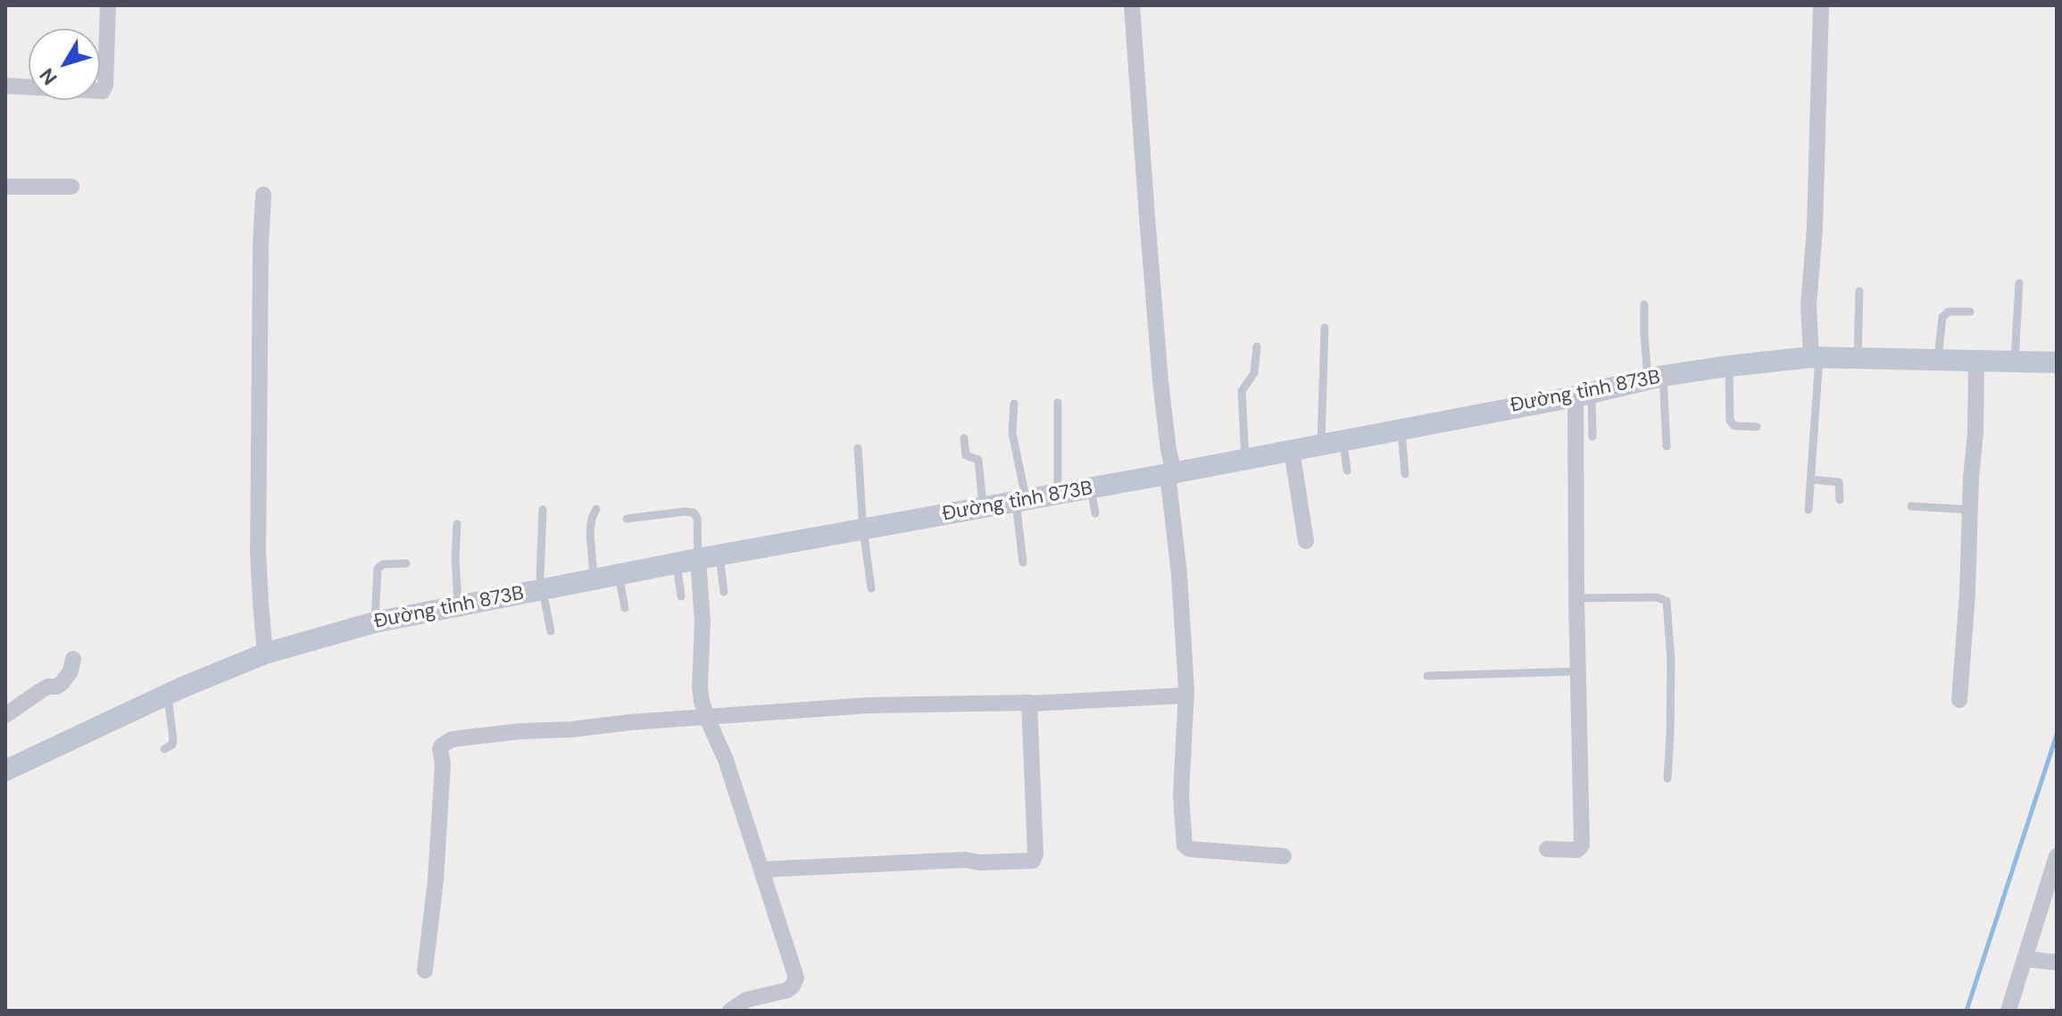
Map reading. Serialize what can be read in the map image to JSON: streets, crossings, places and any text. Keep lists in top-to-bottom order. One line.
{"streets":{"main road":["Đường tỉnh 873B"]},"north":"bottom left"}
